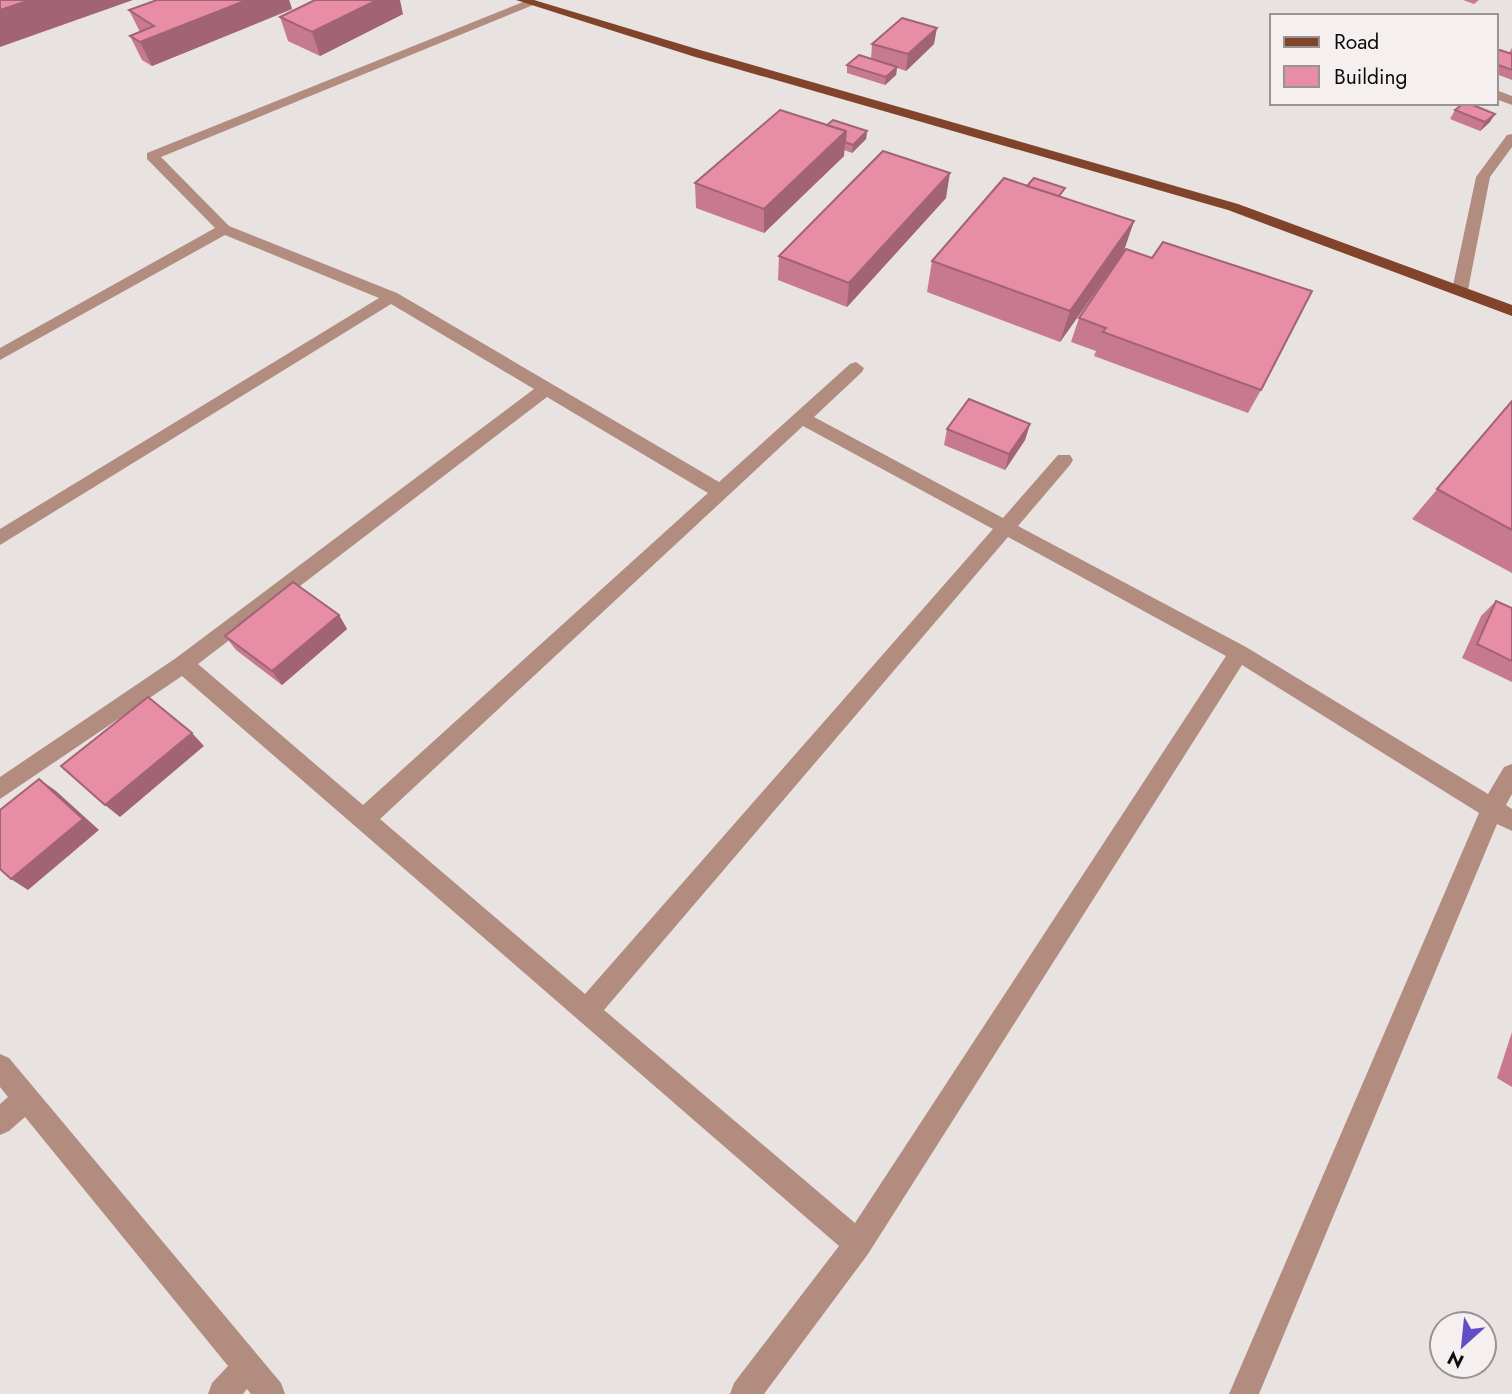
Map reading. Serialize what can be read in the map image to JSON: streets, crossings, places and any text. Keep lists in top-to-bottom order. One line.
{"legend":["Road","Building"],"north":"bottom left"}
